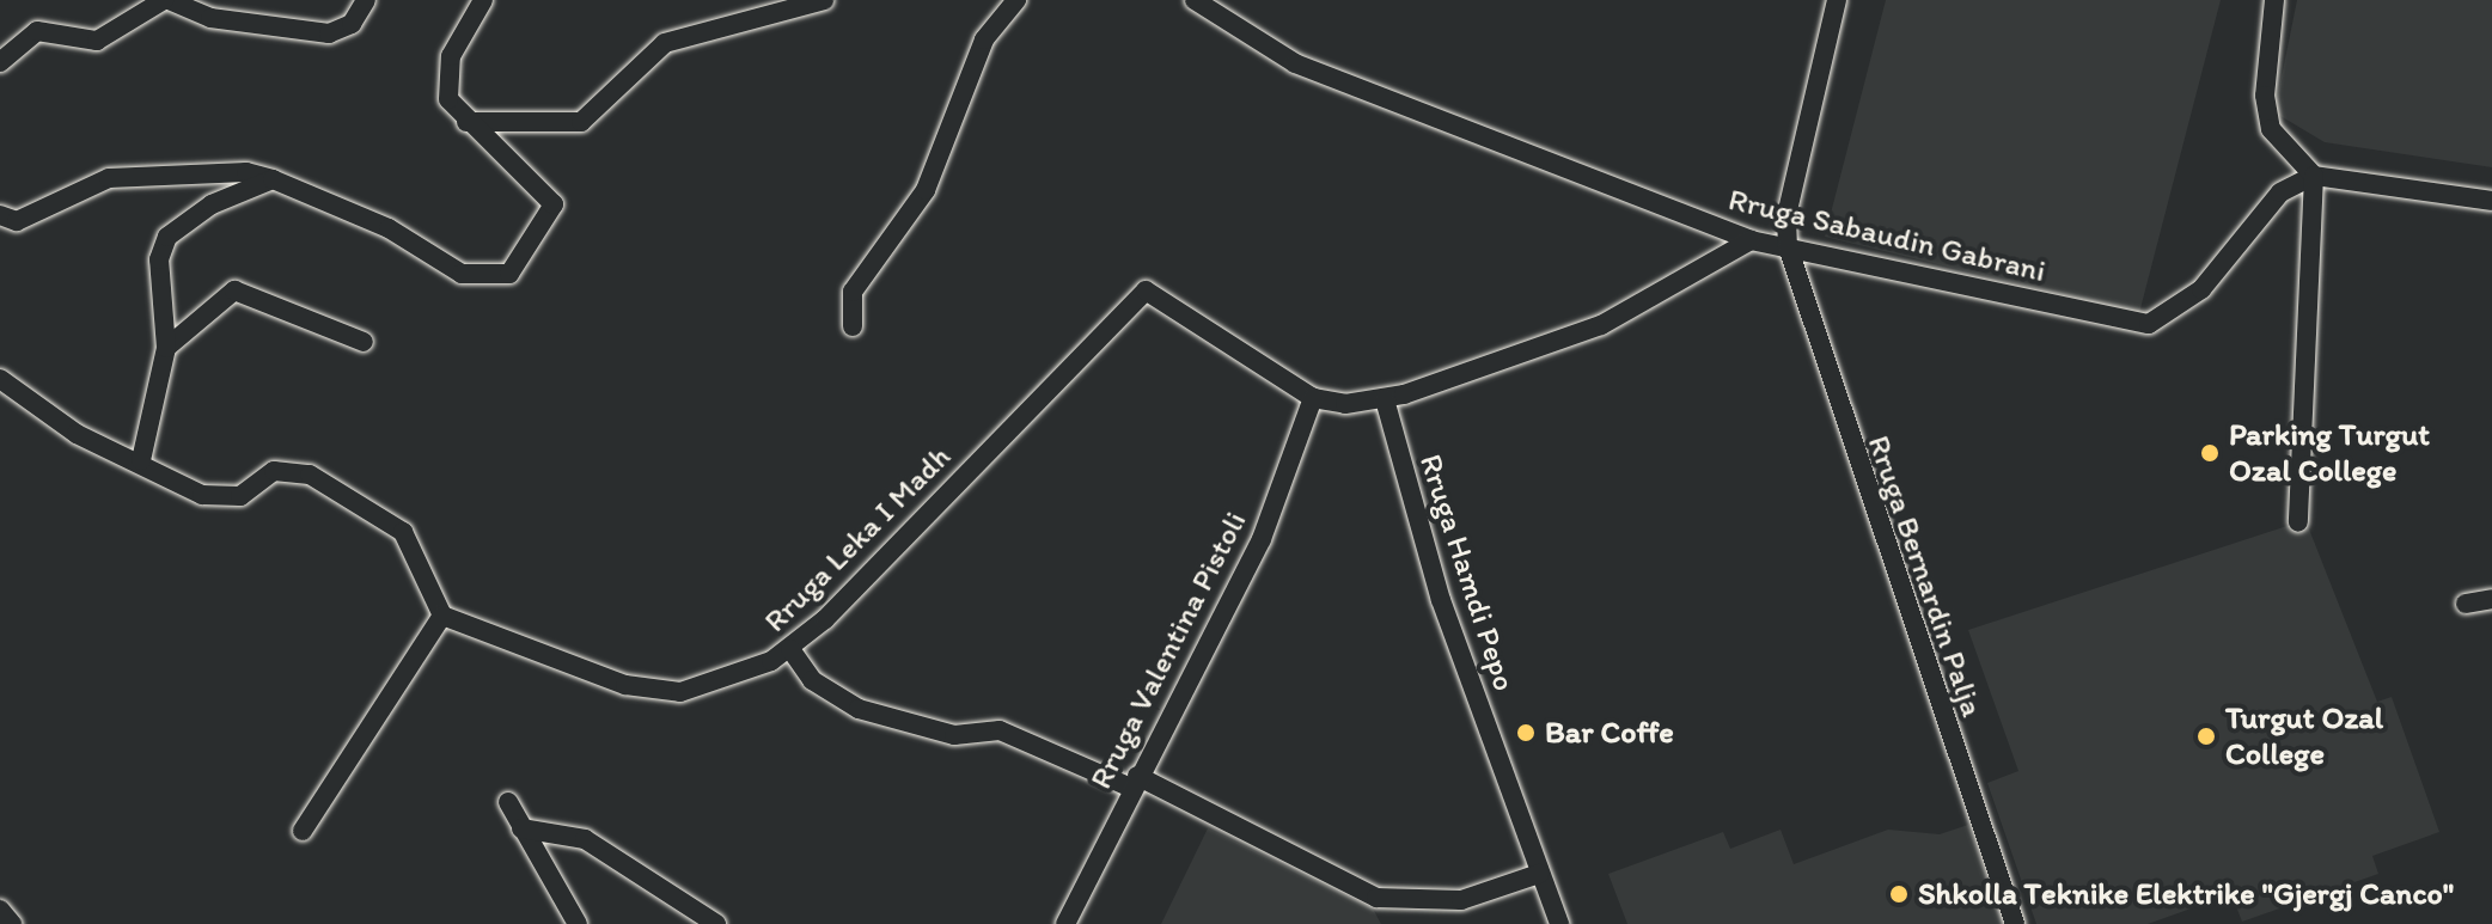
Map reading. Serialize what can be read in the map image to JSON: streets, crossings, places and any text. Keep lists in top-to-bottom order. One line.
{"streets":{"street":["Rruga Sabaudin Gabrani","Rruga Leka I Madh","Rruga Hamdi Pepo","Rruga Bernardin Palja","Rruga Valentina Pistoli"]},"crossings":[["Rruga Sabaudin Gabrani","Rruga Bernardin Palja"],["Rruga Leka I Madh","Rruga Valentina Pistoli"]],"places":["Parking Turgut Ozal College","Bar Coffe","Turgut Ozal College","Shkolla Teknike Elektrike \"Gjergj Canco\""]}
